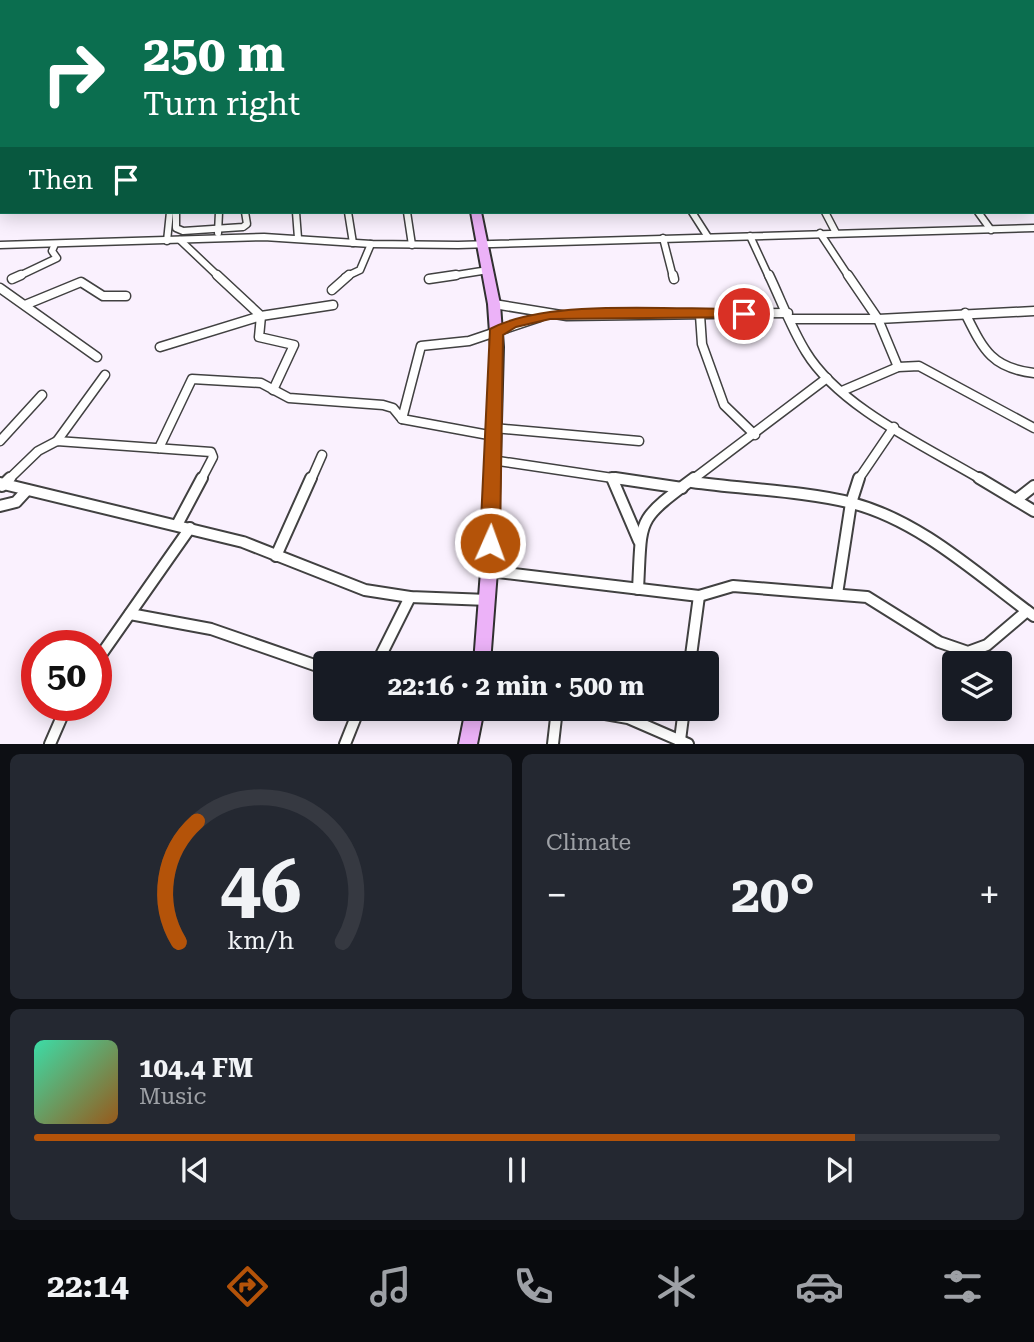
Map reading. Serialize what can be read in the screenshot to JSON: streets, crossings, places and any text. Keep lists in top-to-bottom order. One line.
{"page":{"turn":["250 m","Turn right"],"then":"Then","limit":"50","trip":"22:16 · 2 min · 500 m","tile":"Climate","heat":["−","20°","+"],"song":["104.4 FM","Music"],"tabs":"22:14","gauge":["46","km/h"]}}
